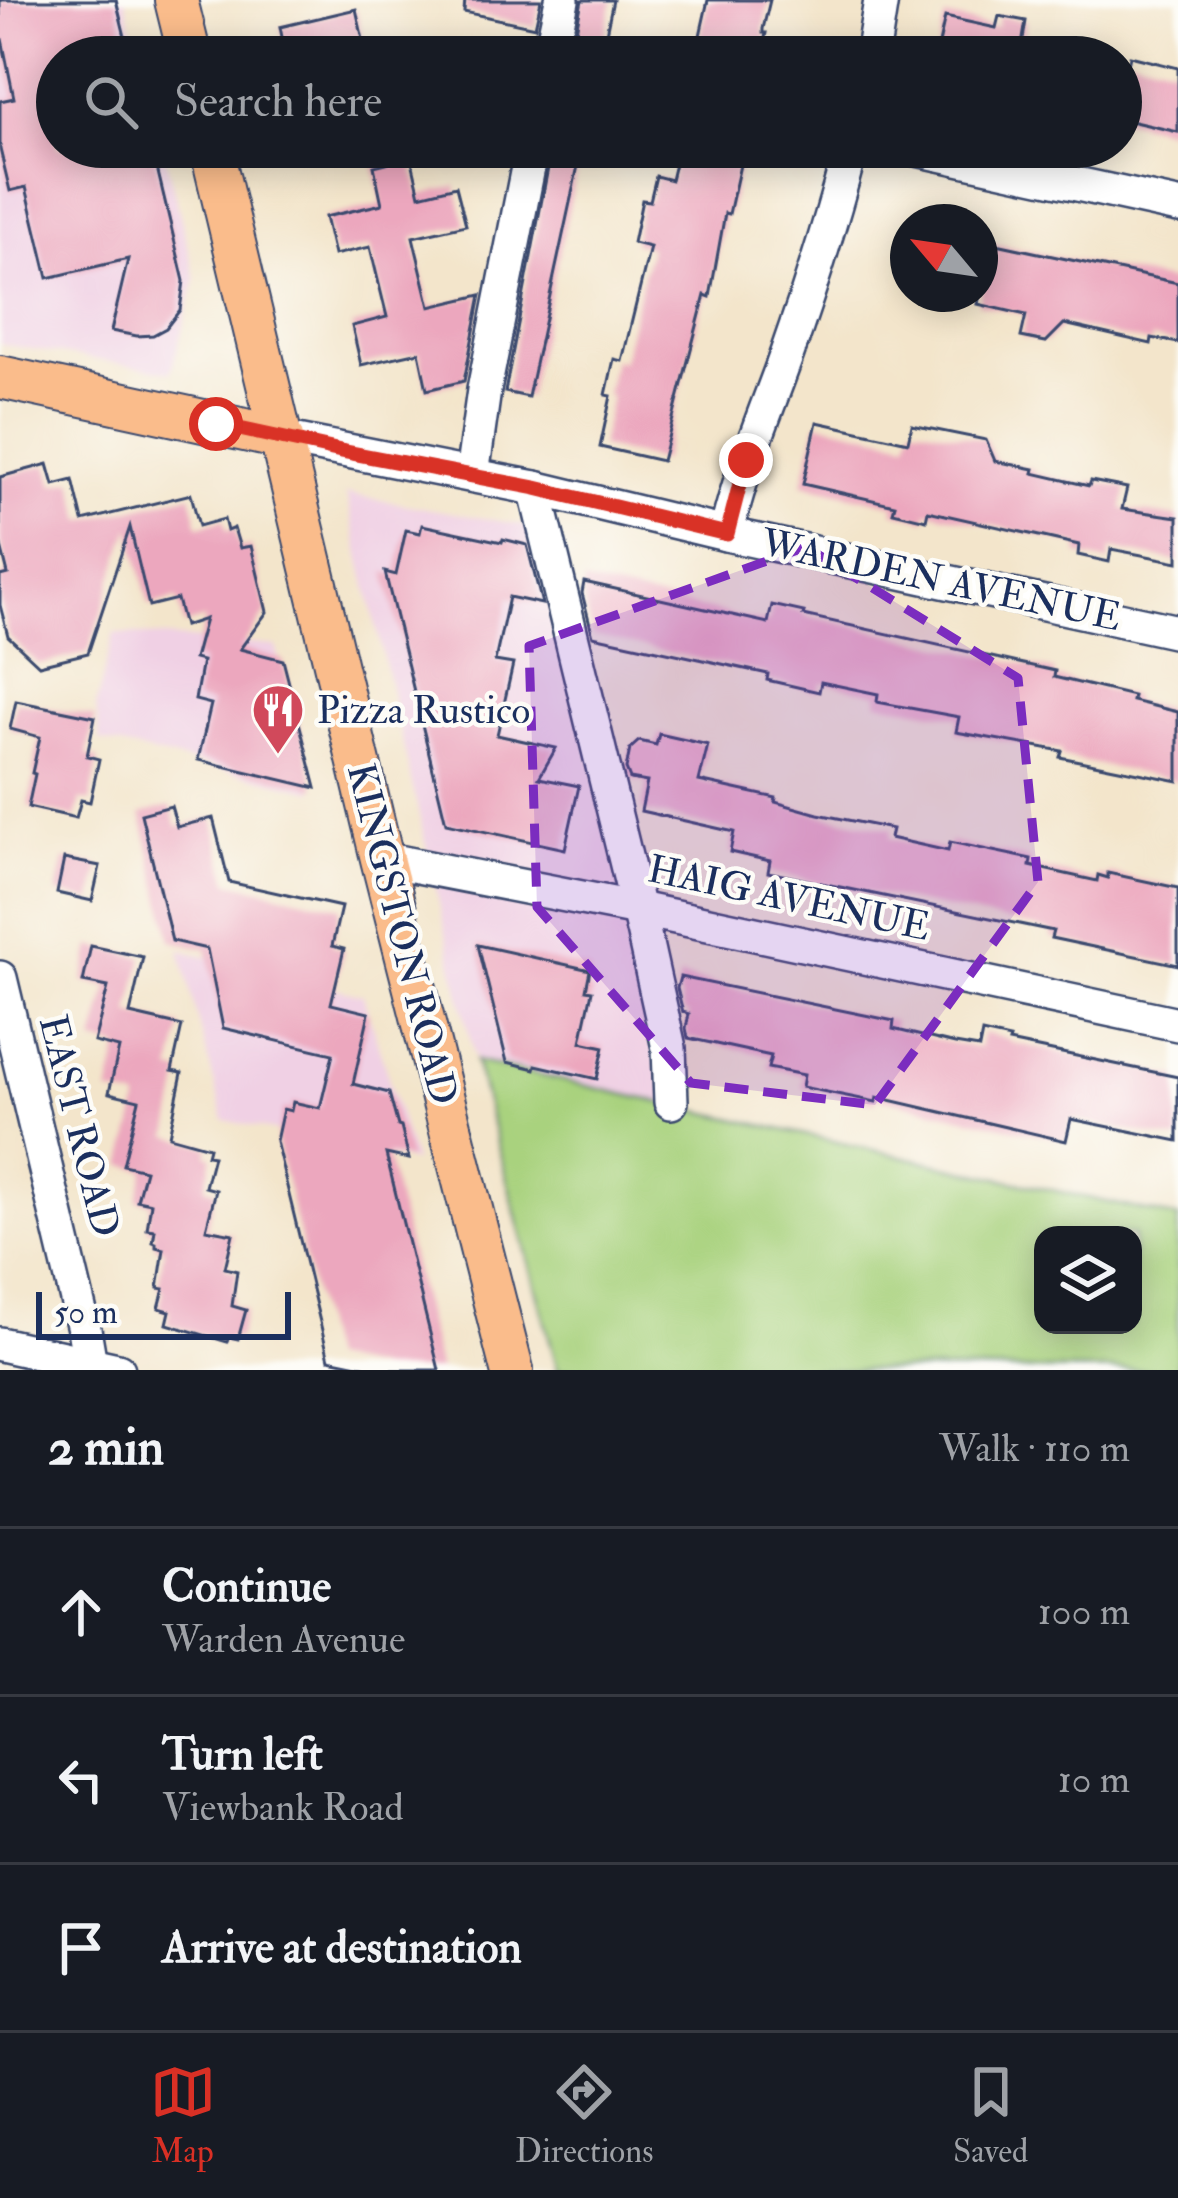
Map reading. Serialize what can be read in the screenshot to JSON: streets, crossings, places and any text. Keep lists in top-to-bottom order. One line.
{"streets":{"main road":["WARDEN AVENUE","KINGSTON ROAD"],"street":["HAIG AVENUE","EAST ROAD"]},"crossings":[["WARDEN AVENUE","KINGSTON ROAD"],["HAIG AVENUE","KINGSTON ROAD"]],"places":{"restaurant":["Pizza Rustico"]},"scale_bar":"50 m","north":"top left","page":{"search":"Search here","scale":"50 m","heading":["2 min","Walk · 110 m"],"list":[["Continue","Warden Avenue","100 m"],["Turn left","Viewbank Road","10 m"],"Arrive at destination"],"nav":["Map","Directions","Saved"]}}
